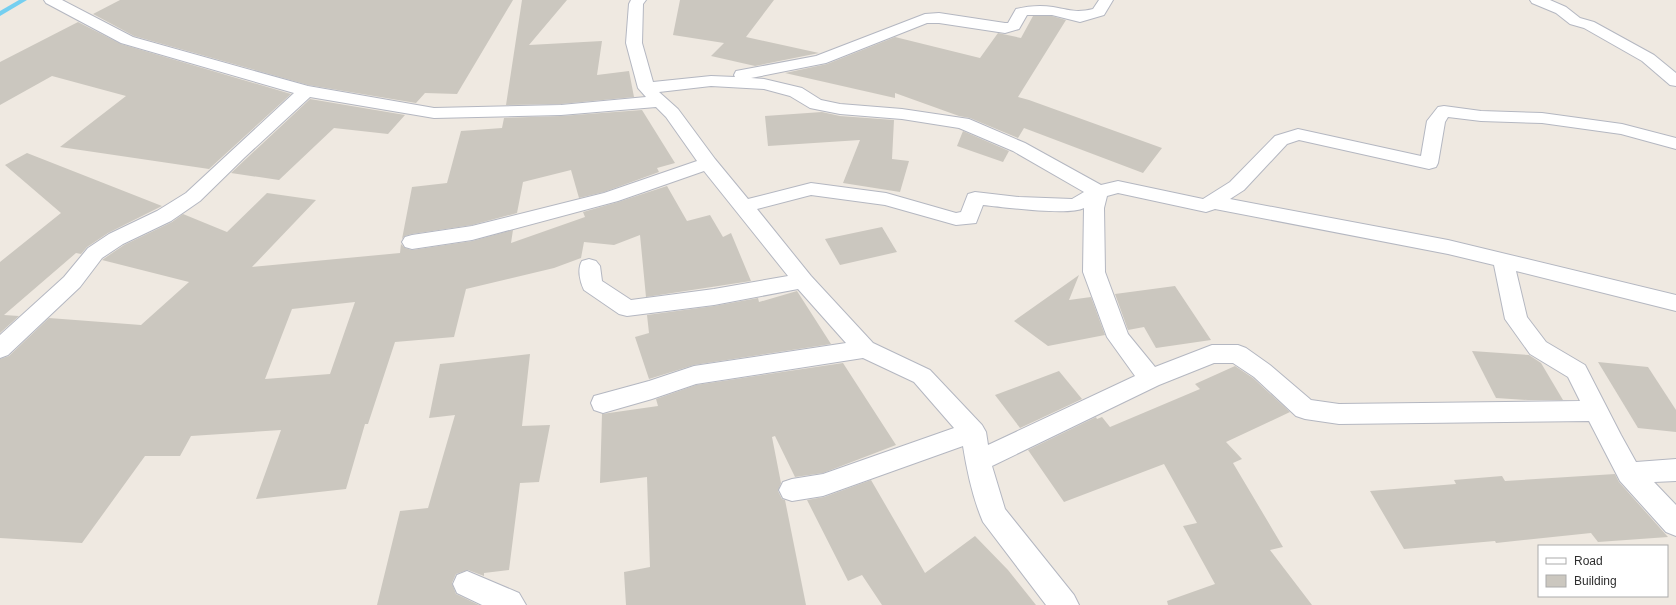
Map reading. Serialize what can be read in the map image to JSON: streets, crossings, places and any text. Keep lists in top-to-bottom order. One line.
{"legend":["Road","Building"]}
